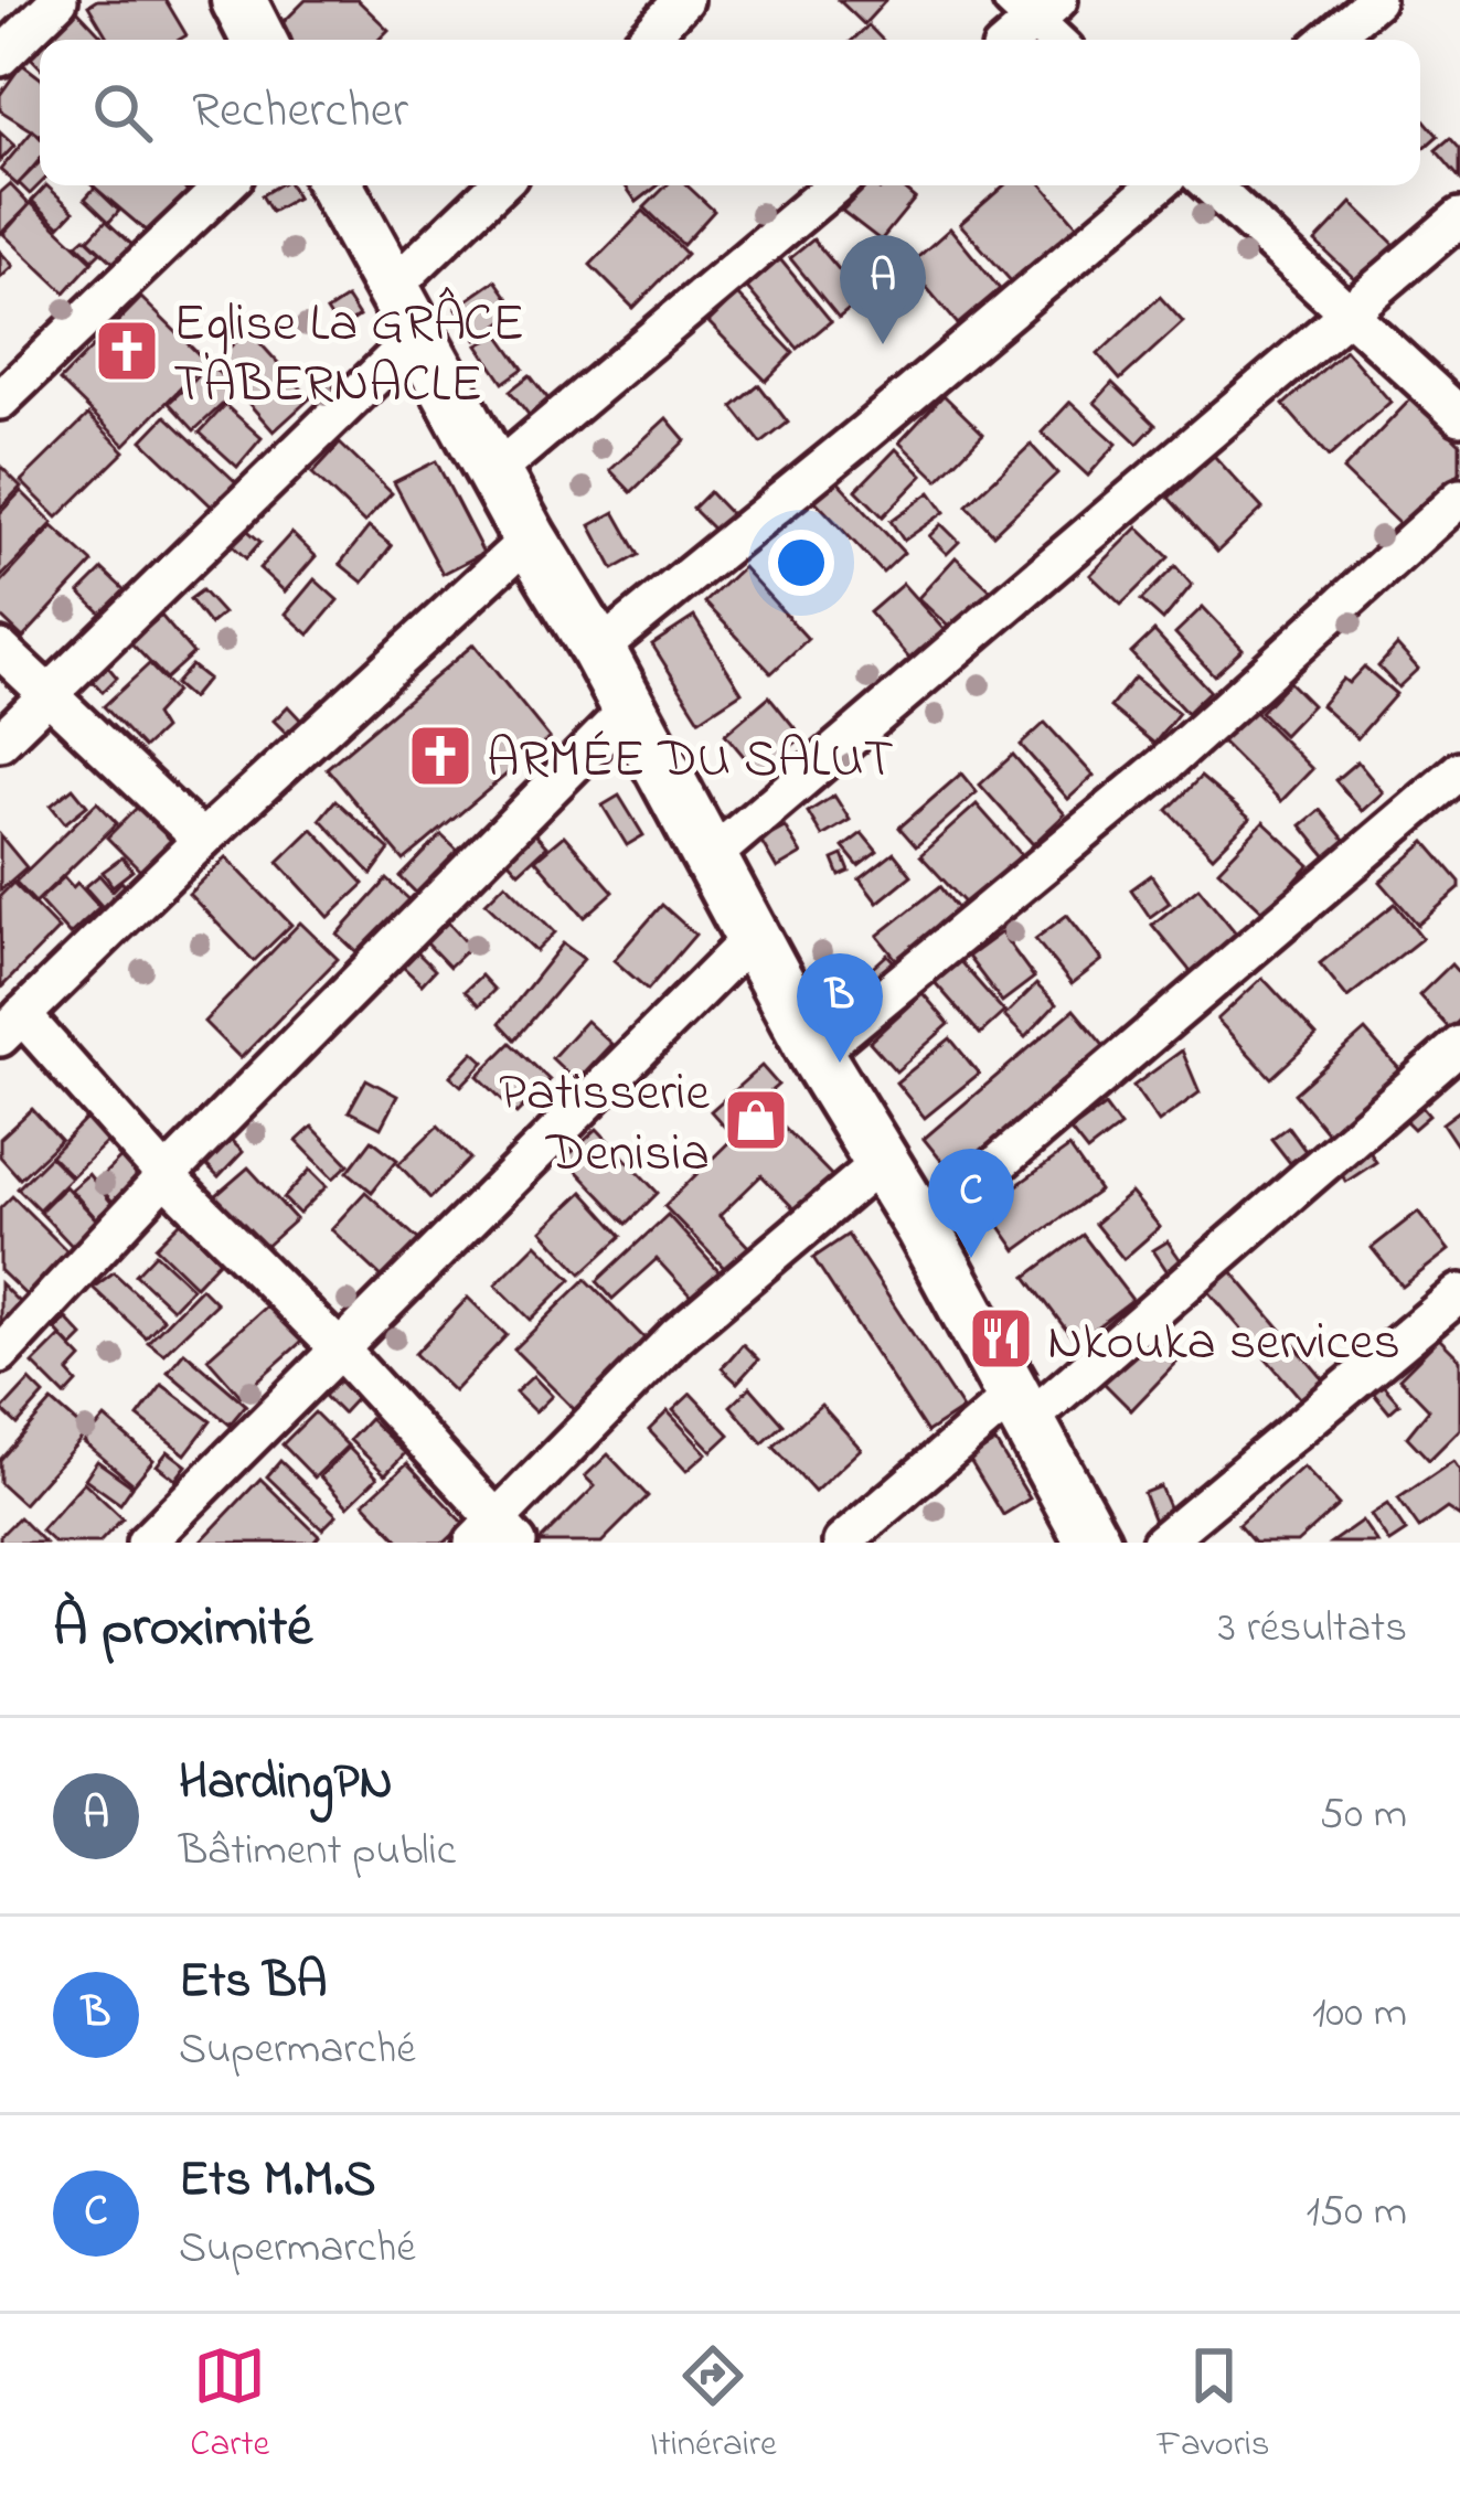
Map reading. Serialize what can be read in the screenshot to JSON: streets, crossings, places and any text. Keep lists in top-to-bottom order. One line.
{"places":{"church":["Eglise La GRÂCE TABERNACLE","ARMÉE DU SALUT"],"shop":["Patisserie Denisia"],"restaurant":["Nkouka services"]},"page":{"search":"Rechercher","pins":["A","B","C"],"heading":["À proximité","3 résultats"],"list":[{"mark":"A","name":"HardingPN","note":"Bâtiment public","value":"50 m"},{"mark":"B","name":"Ets BA","note":"Supermarché","value":"100 m"},{"mark":"C","name":"Ets M.M.S","note":"Supermarché","value":"150 m"}],"nav":["Carte","Itinéraire","Favoris"]}}
